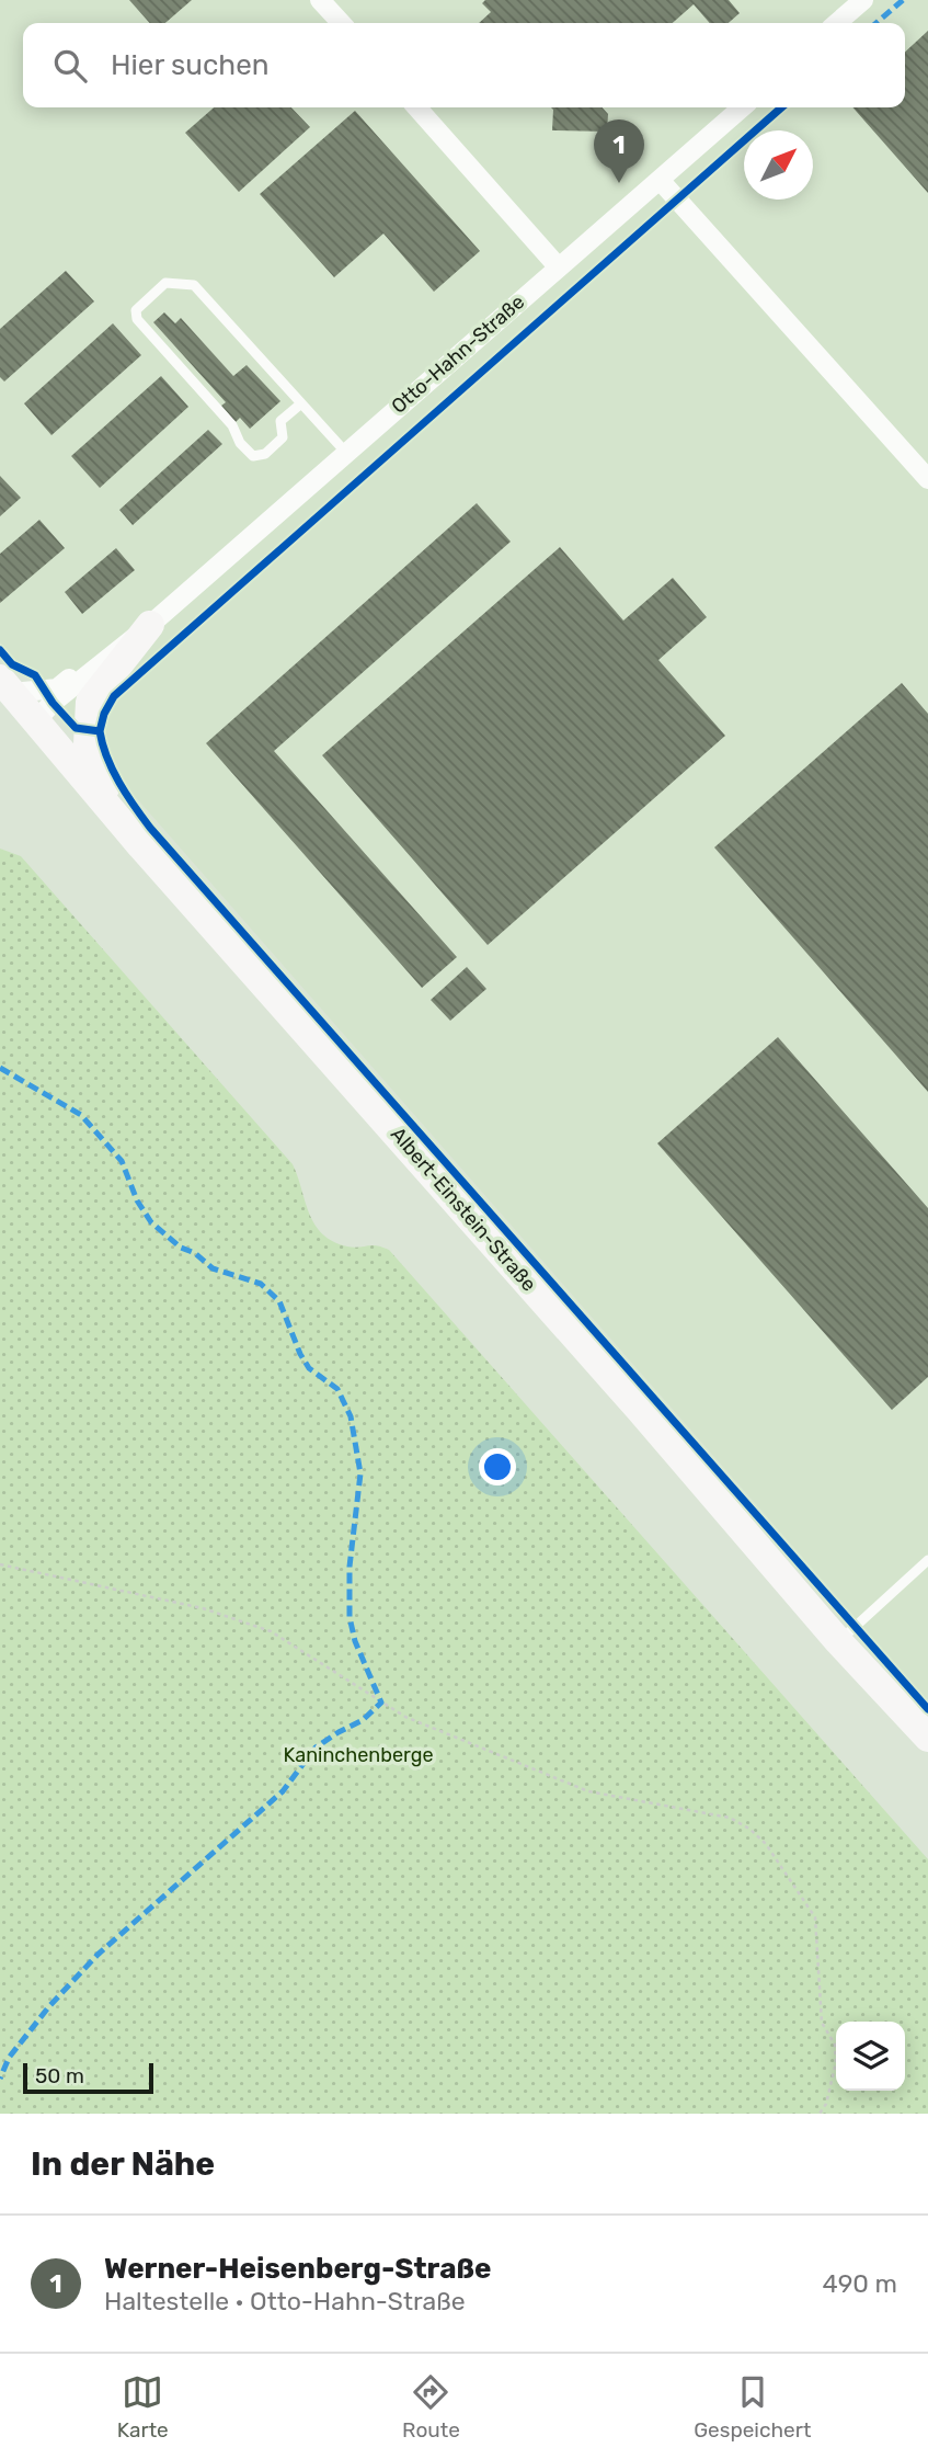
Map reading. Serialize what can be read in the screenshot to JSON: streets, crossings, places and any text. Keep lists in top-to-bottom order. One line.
{"streets":{"main road":["Albert-Einstein-Straße"],"street":["Otto-Hahn-Straße"]},"crossings":[["Otto-Hahn-Straße","Albert-Einstein-Straße"]],"parks":["Kaninchenberge"],"scale_bar":"50 m","north":"top right","page":{"search":"Hier suchen","pins":"1","scale":"50 m","heading":"In der Nähe","list":[{"mark":"1","name":"Werner-Heisenberg-Straße","note":"Haltestelle · Otto-Hahn-Straße","value":"490 m"}],"nav":["Karte","Route","Gespeichert"]}}
